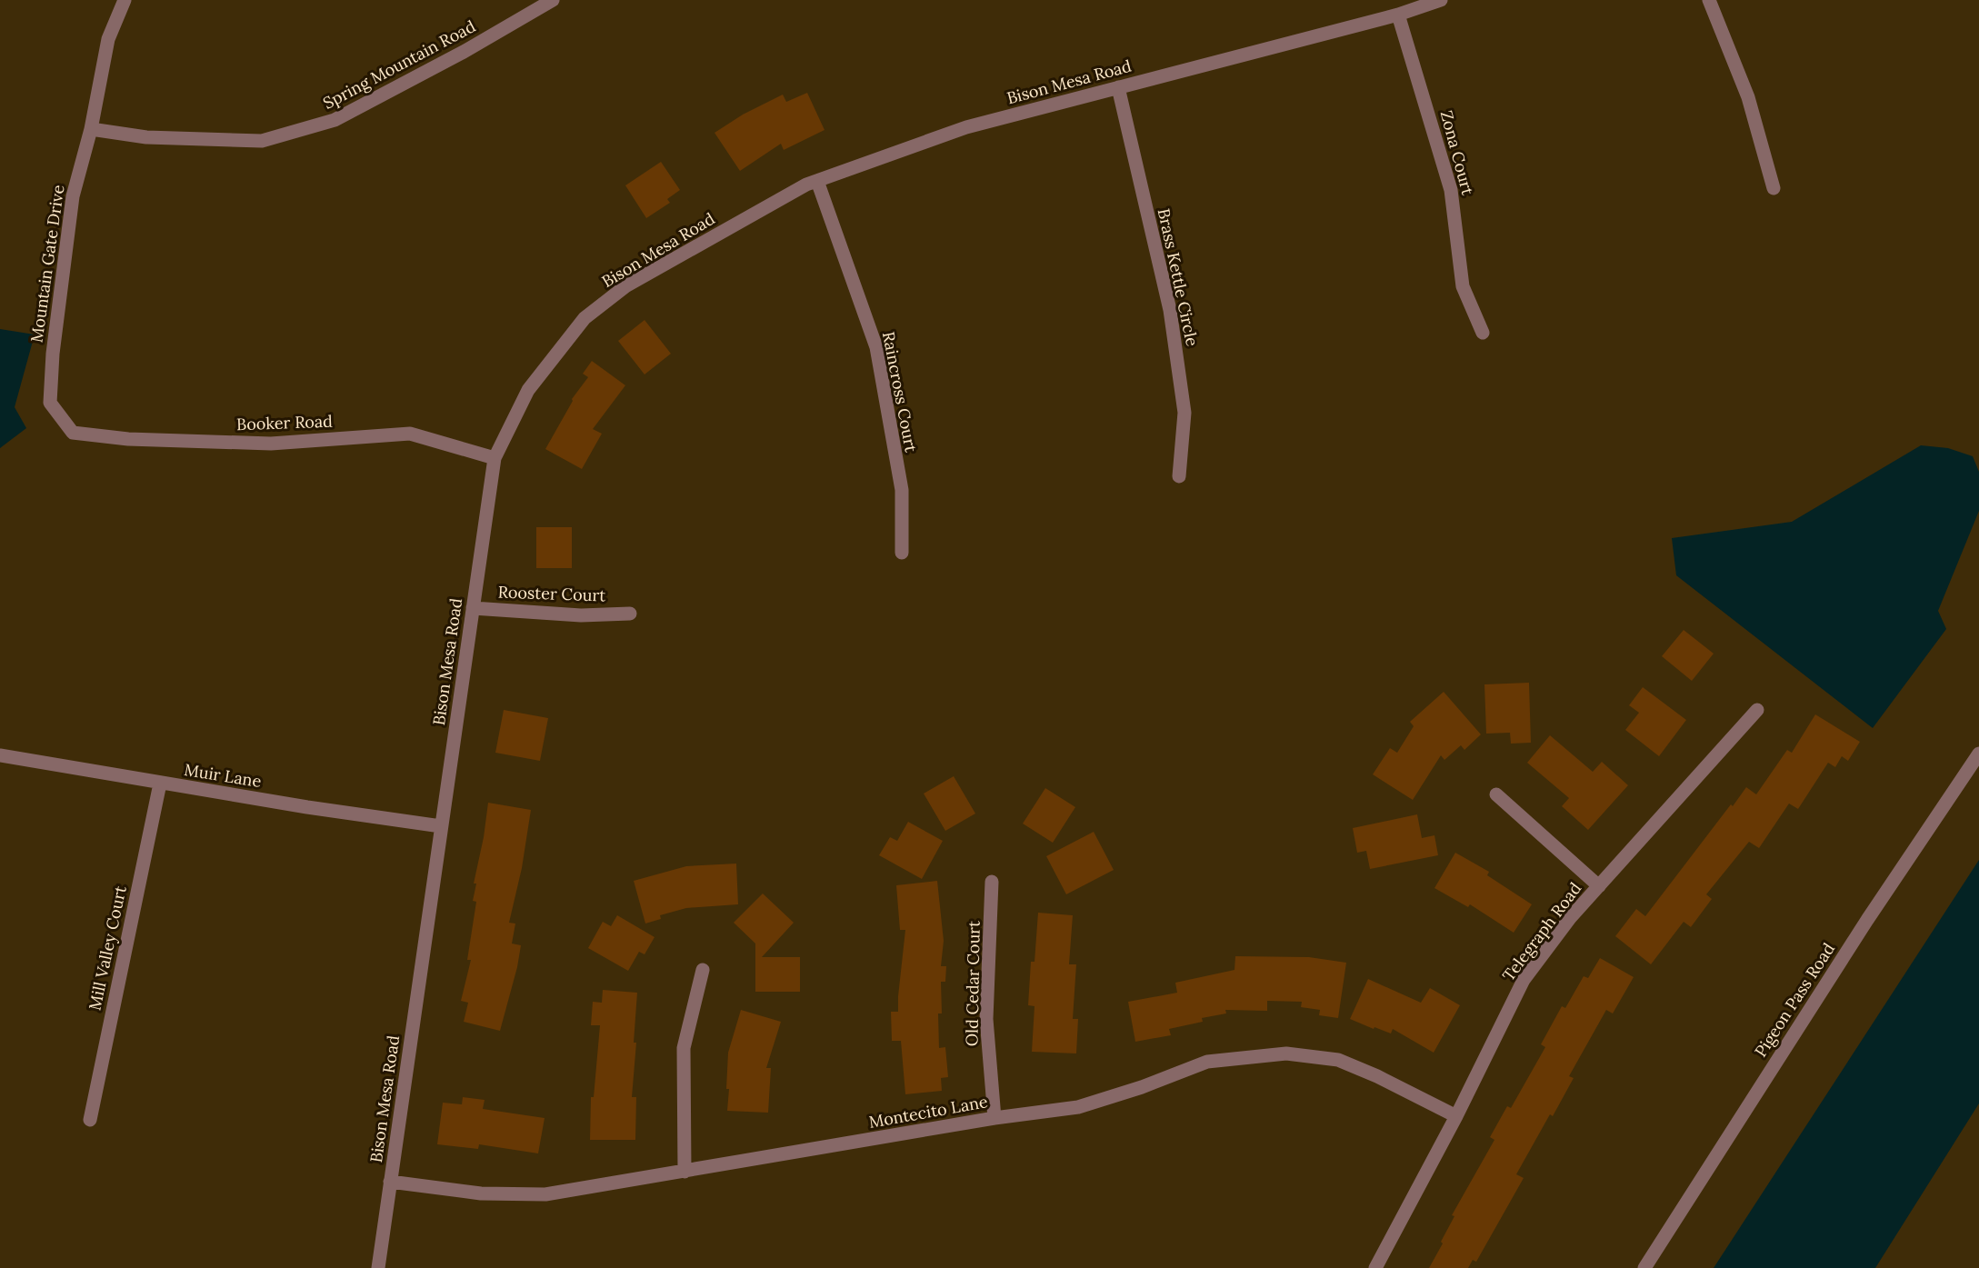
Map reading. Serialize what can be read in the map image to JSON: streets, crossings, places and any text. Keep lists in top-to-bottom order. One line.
{"streets":{"street":["Spring Mountain Road","Bison Mesa Road","Zona Court","Mountain Gate Drive","Brass Kettle Circle","Raincross Court","Booker Road","Rooster Court","Muir Lane","Telegraph Road","Mill Valley Court","Old Cedar Court","Pigeon Pass Road","Montecito Lane"]},"crossings":[["Spring Mountain Road","Mountain Gate Drive"],["Bison Mesa Road","Zona Court"],["Bison Mesa Road","Brass Kettle Circle"],["Bison Mesa Road","Raincross Court"],["Bison Mesa Road","Booker Road"],["Bison Mesa Road","Rooster Court"],["Bison Mesa Road","Muir Lane"],["Bison Mesa Road","Montecito Lane"],["Mountain Gate Drive","Booker Road"],["Muir Lane","Mill Valley Court"],["Telegraph Road","Montecito Lane"],["Old Cedar Court","Montecito Lane"]]}
